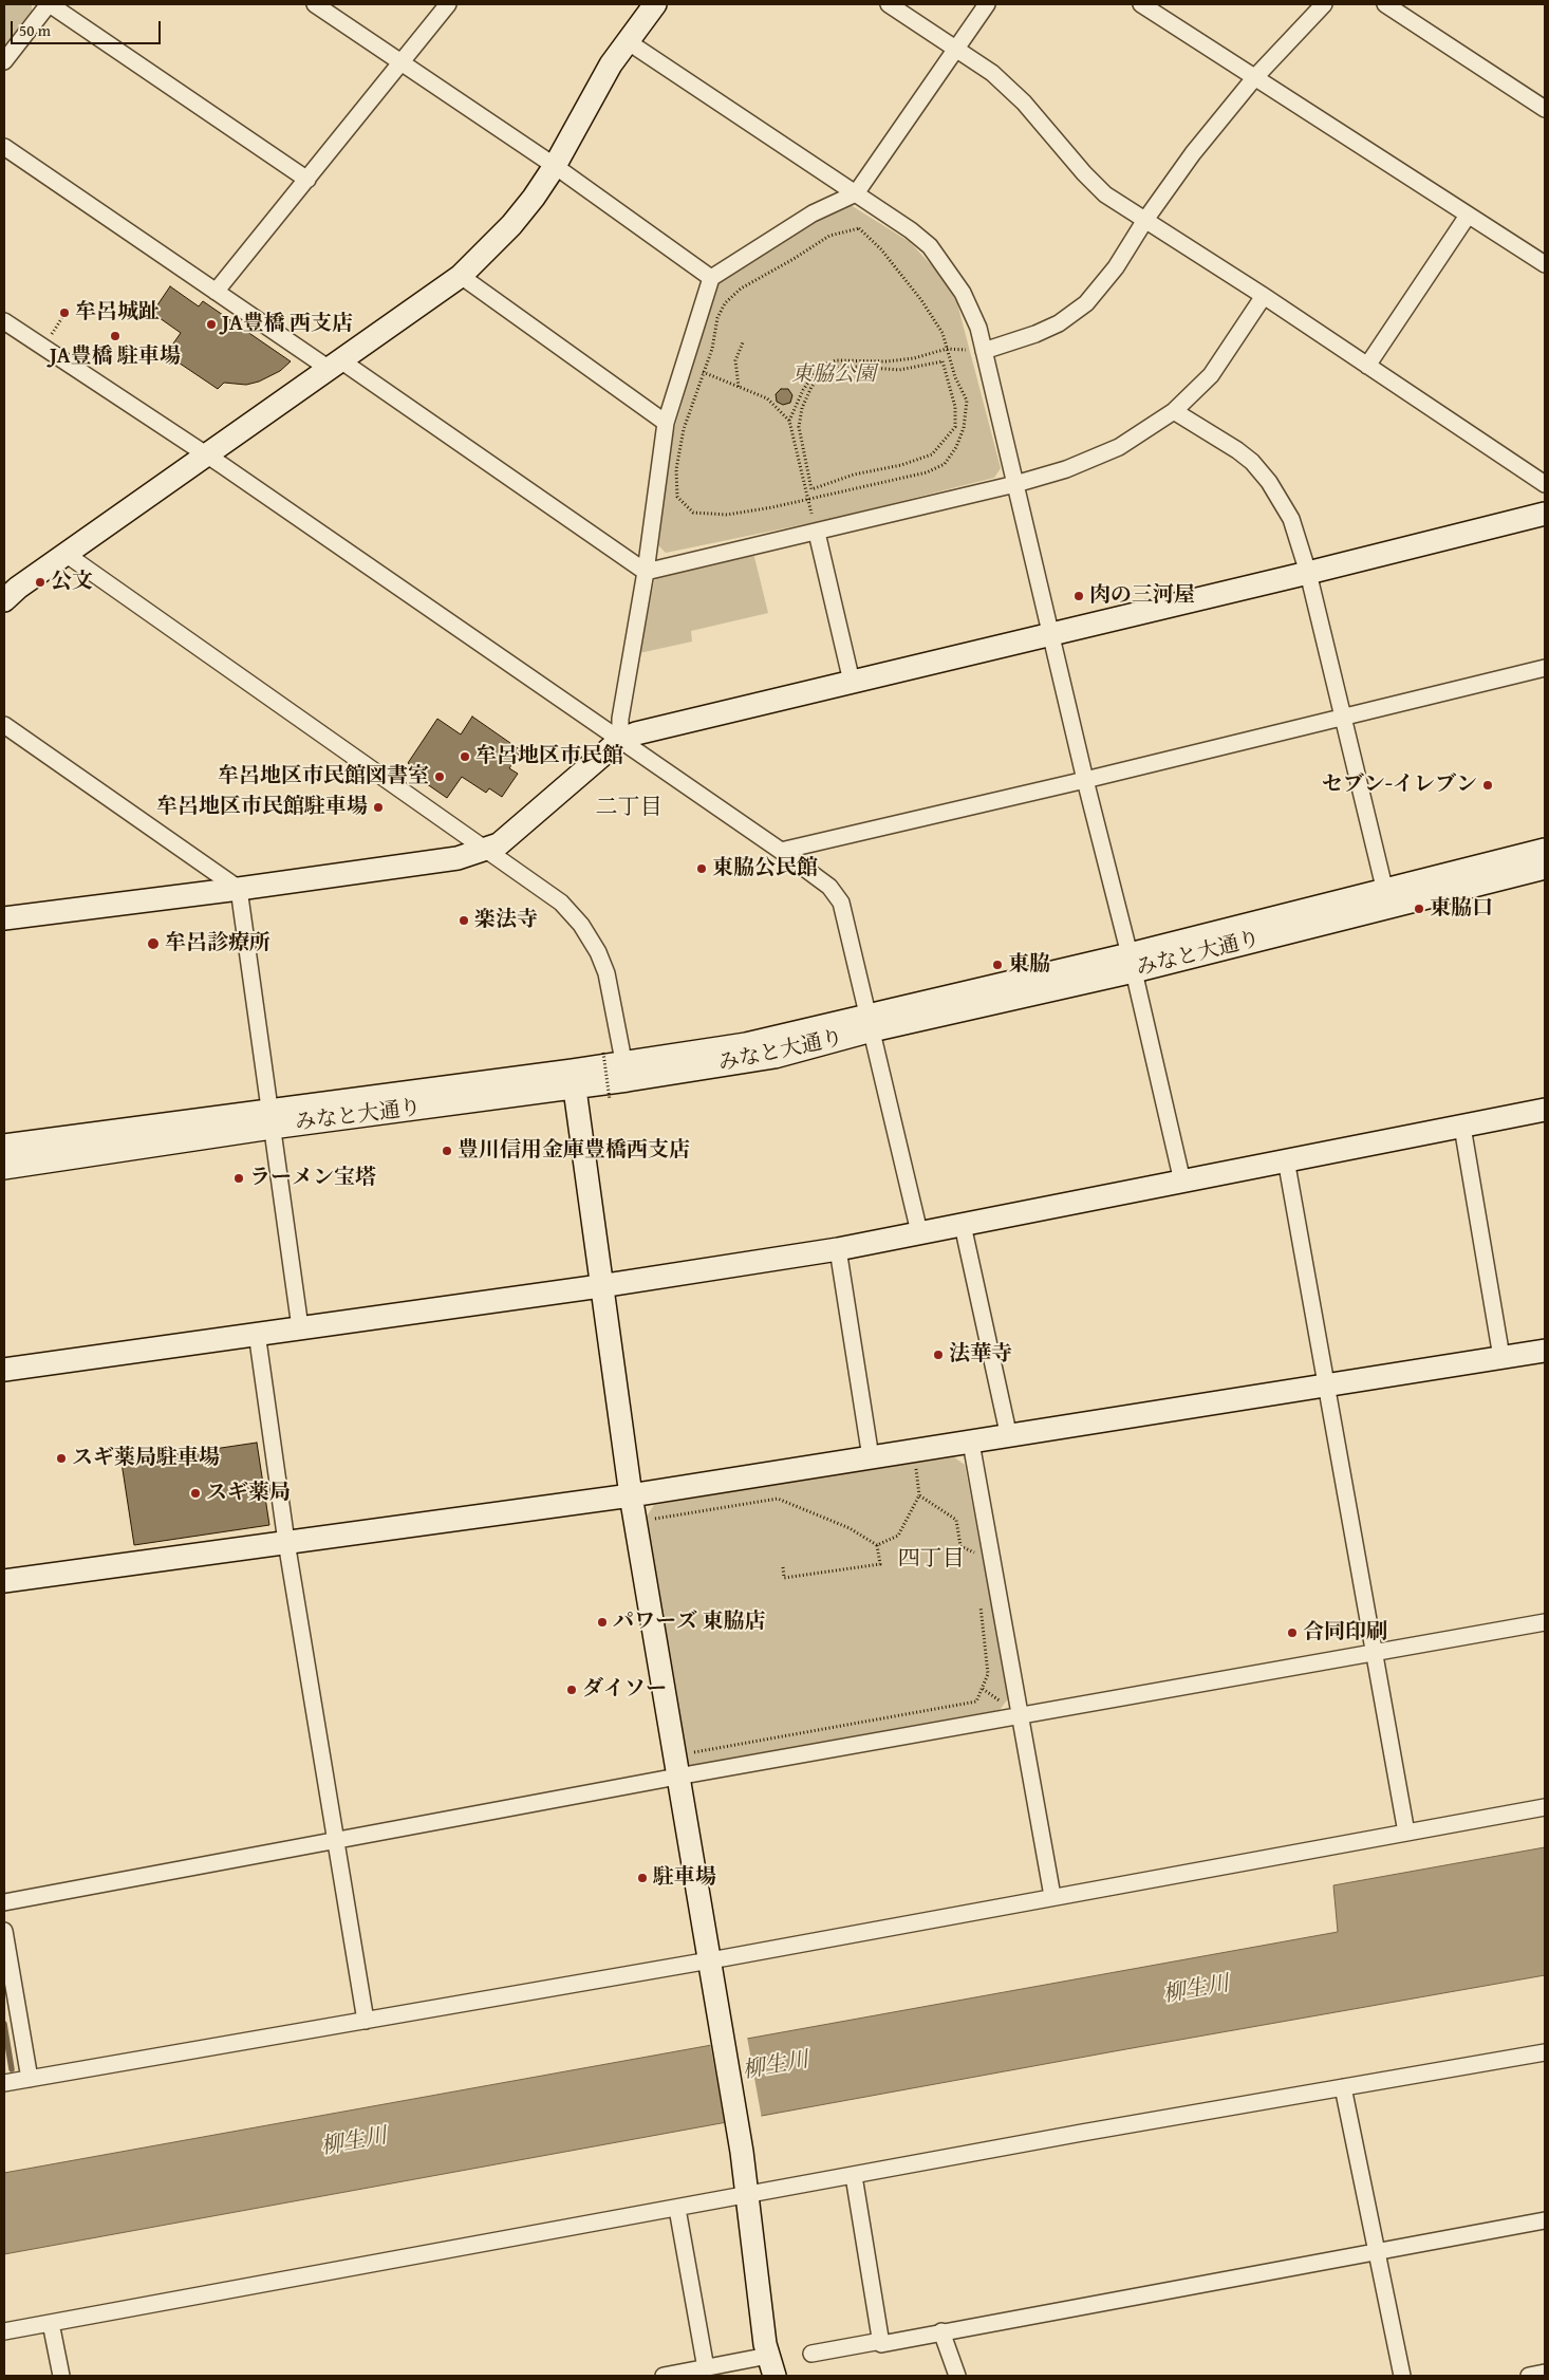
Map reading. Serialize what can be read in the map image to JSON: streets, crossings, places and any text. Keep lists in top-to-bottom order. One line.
{"streets":{"street":["みなと大通り"]},"districts":["二丁目","四丁目"],"water":["柳生川"],"parks":["東脇公園"],"places":["牟呂城趾","JA豊橋 西支店","JA豊橋 駐車場","公文","肉の三河屋","牟呂地区市民館","牟呂地区市民館図書室","セブン-イレブン","牟呂地区市民館駐車場","東脇公民館","東脇口","楽法寺","牟呂診療所","東脇","豊川信用金庫豊橋西支店","ラーメン宝塔","法華寺","スギ薬局駐車場","スギ薬局","パワーズ 東脇店","合同印刷","ダイソー","駐車場"],"scale_bar":"50 m"}
